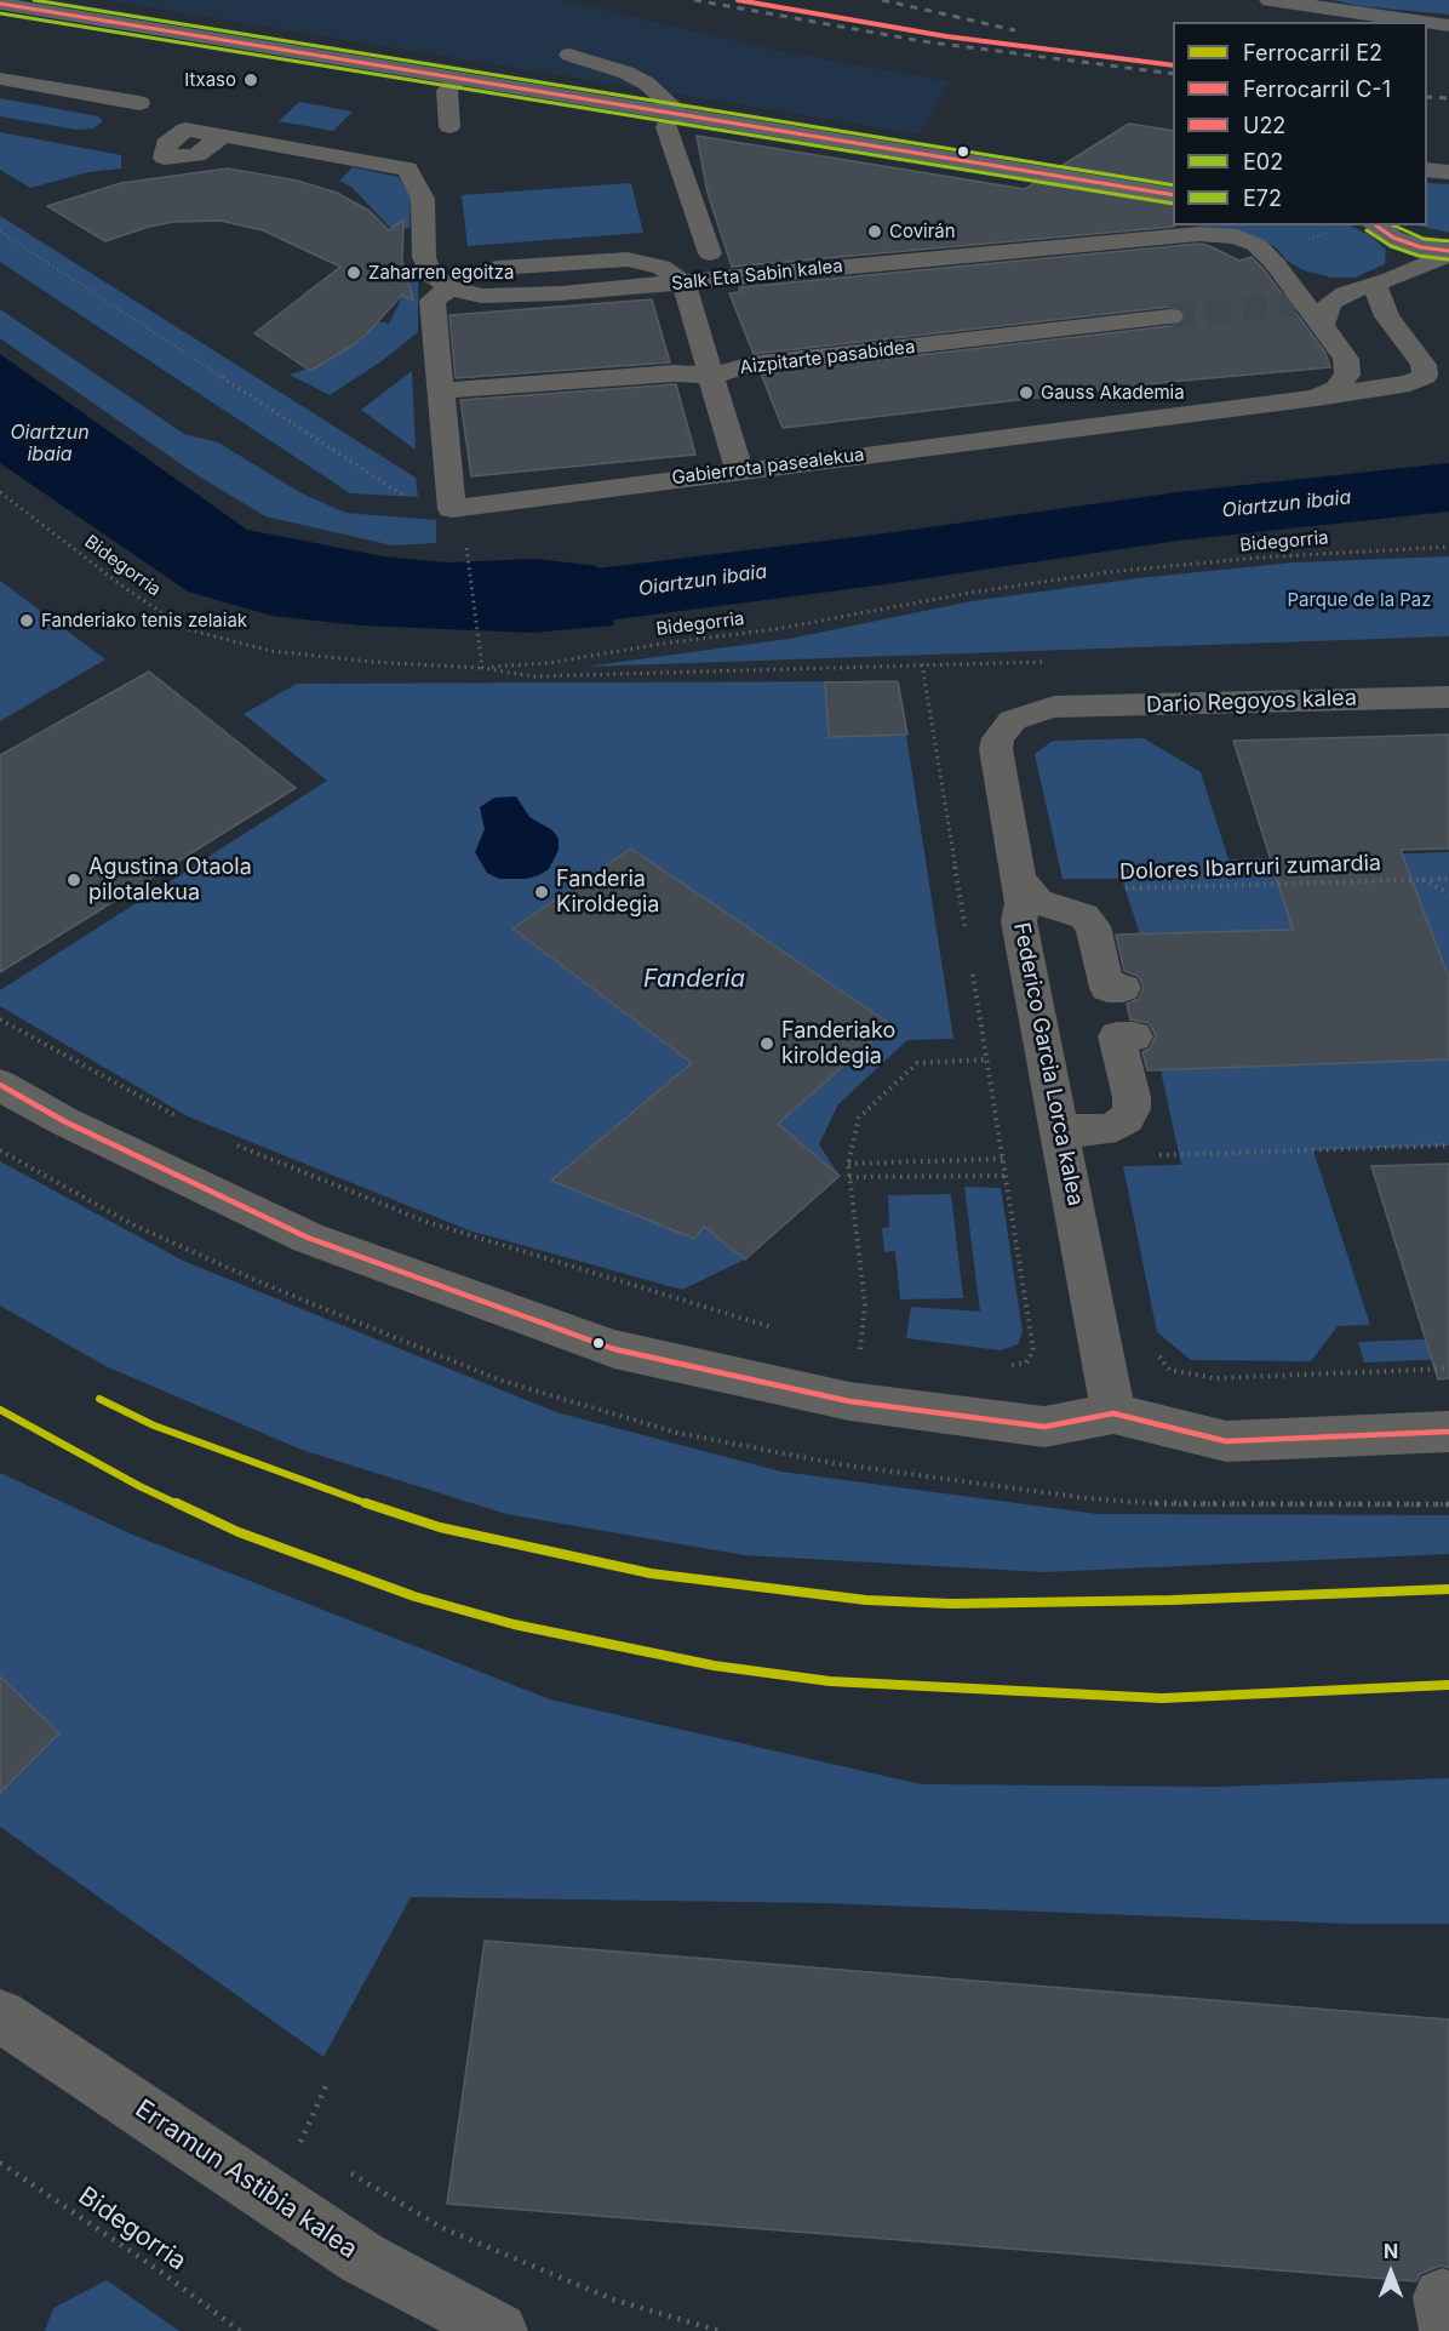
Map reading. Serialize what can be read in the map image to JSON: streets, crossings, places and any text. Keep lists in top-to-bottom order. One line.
{"streets":{"street":["Salk Eta Sabin kalea","Aizpitarte pasabidea","Gabierrota pasealekua","Dario Regoyos kalea","Federico Garcia Lorca kalea","Erramun Astibia kalea"],"path":["Bidegorria","Dolores Ibarruri zumardia"]},"crossings":[["Salk Eta Sabin kalea","Gabierrota pasealekua"],["Dario Regoyos kalea","Federico Garcia Lorca kalea"]],"water":["Oiartzun ibaia","Fanderia"],"parks":["Parque de la Paz"],"places":["Itxaso","Covirán","Zaharren egoitza","Gauss Akademia","Fanderiako tenis zelaiak","Agustina Otaola pilotalekua","Fanderia Kiroldegia","Fanderiako kiroldegia"],"lines":["rail line C-1","transit line E72","transit line U22","transit line E02","rail line E2"],"legend":["Ferrocarril E2","Ferrocarril C-1","U22","E02","E72"],"north":"top"}
